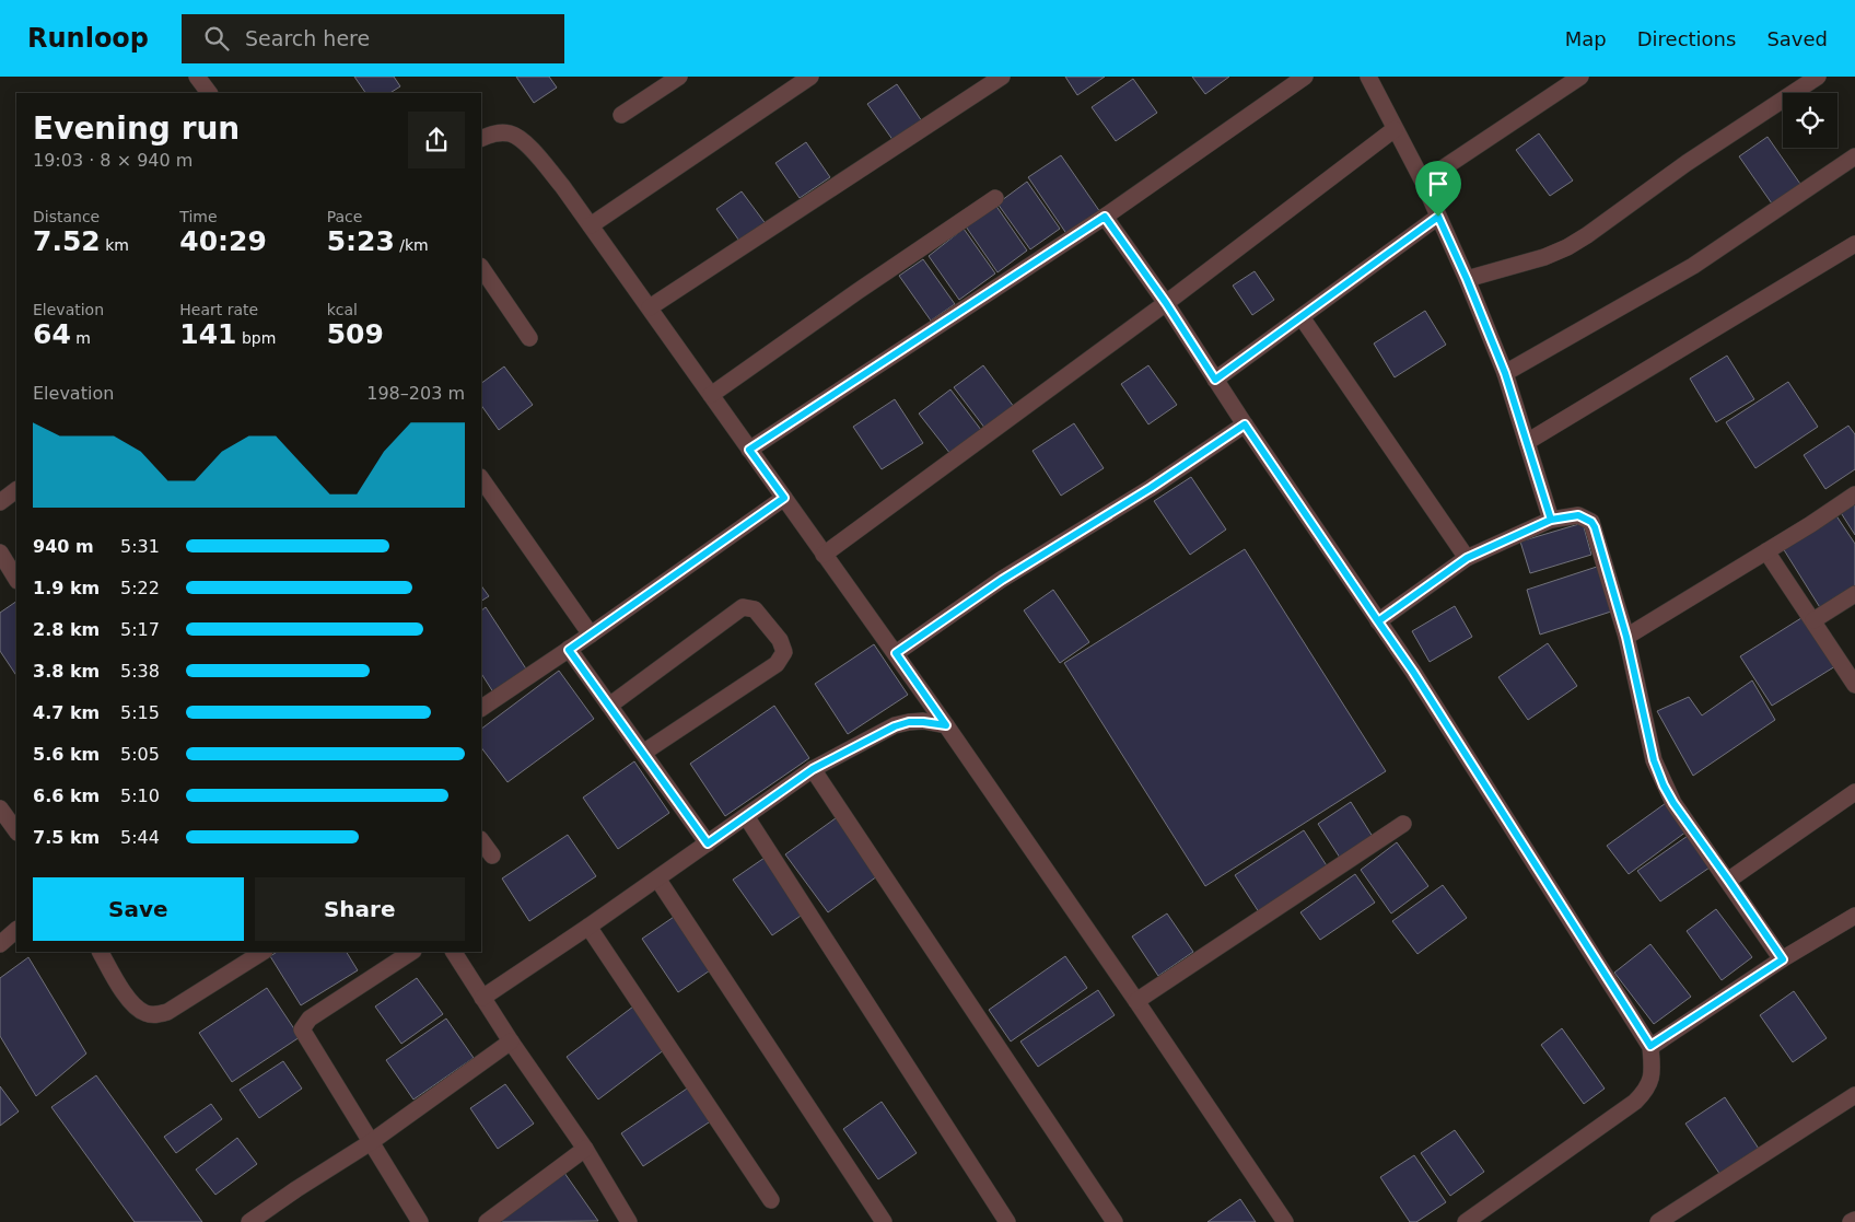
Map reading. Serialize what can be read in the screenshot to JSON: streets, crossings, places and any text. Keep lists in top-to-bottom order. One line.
{"page":{"header":"Runloop","search":"Search here","nav":["Map","Directions","Saved"],"heading":["Evening run","19:03 · 8 × 940 m"],"stats":[["Distance","7.52 km"],["Time","40:29"],["Pace","5:23 /km"],["Elevation","64 m"],["Heart rate","141 bpm"],["kcal","509"]],"chart":["Elevation","198–203 m"],"list":[{"name":"940 m","note":"5:31"},{"name":"1.9 km","note":"5:22"},{"name":"2.8 km","note":"5:17"},{"name":"3.8 km","note":"5:38"},{"name":"4.7 km","note":"5:15"},{"name":"5.6 km","note":"5:05"},{"name":"6.6 km","note":"5:10"},{"name":"7.5 km","note":"5:44"}],"buttons":["Save","Share"]}}
